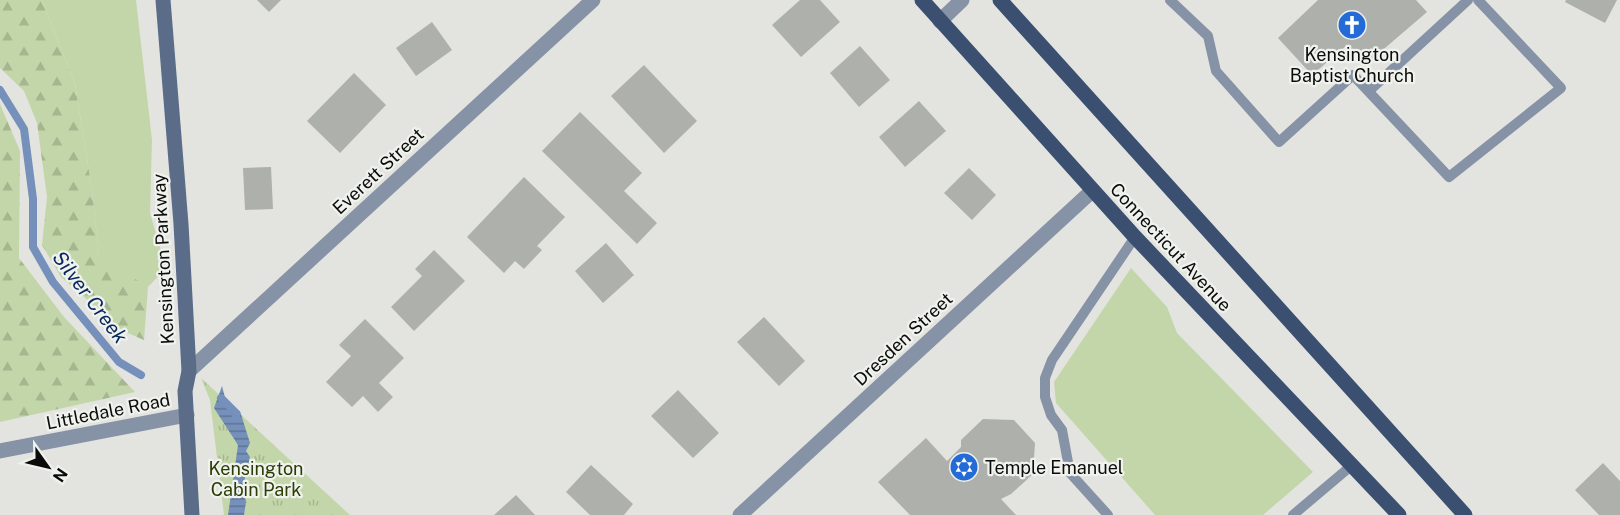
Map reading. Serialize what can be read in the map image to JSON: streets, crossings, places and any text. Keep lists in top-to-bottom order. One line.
{"streets":{"main road":["Connecticut Avenue"],"street":["Everett Street","Kensington Parkway","Dresden Street","Littledale Road"]},"crossings":[["Everett Street","Kensington Parkway"],["Connecticut Avenue","Dresden Street"],["Kensington Parkway","Littledale Road"]],"water":["Silver Creek"],"parks":["Kensington Cabin Park"],"places":{"church":["Kensington Baptist Church"],"synagogue":["Temple Emanuel"]},"north":"bottom right"}
